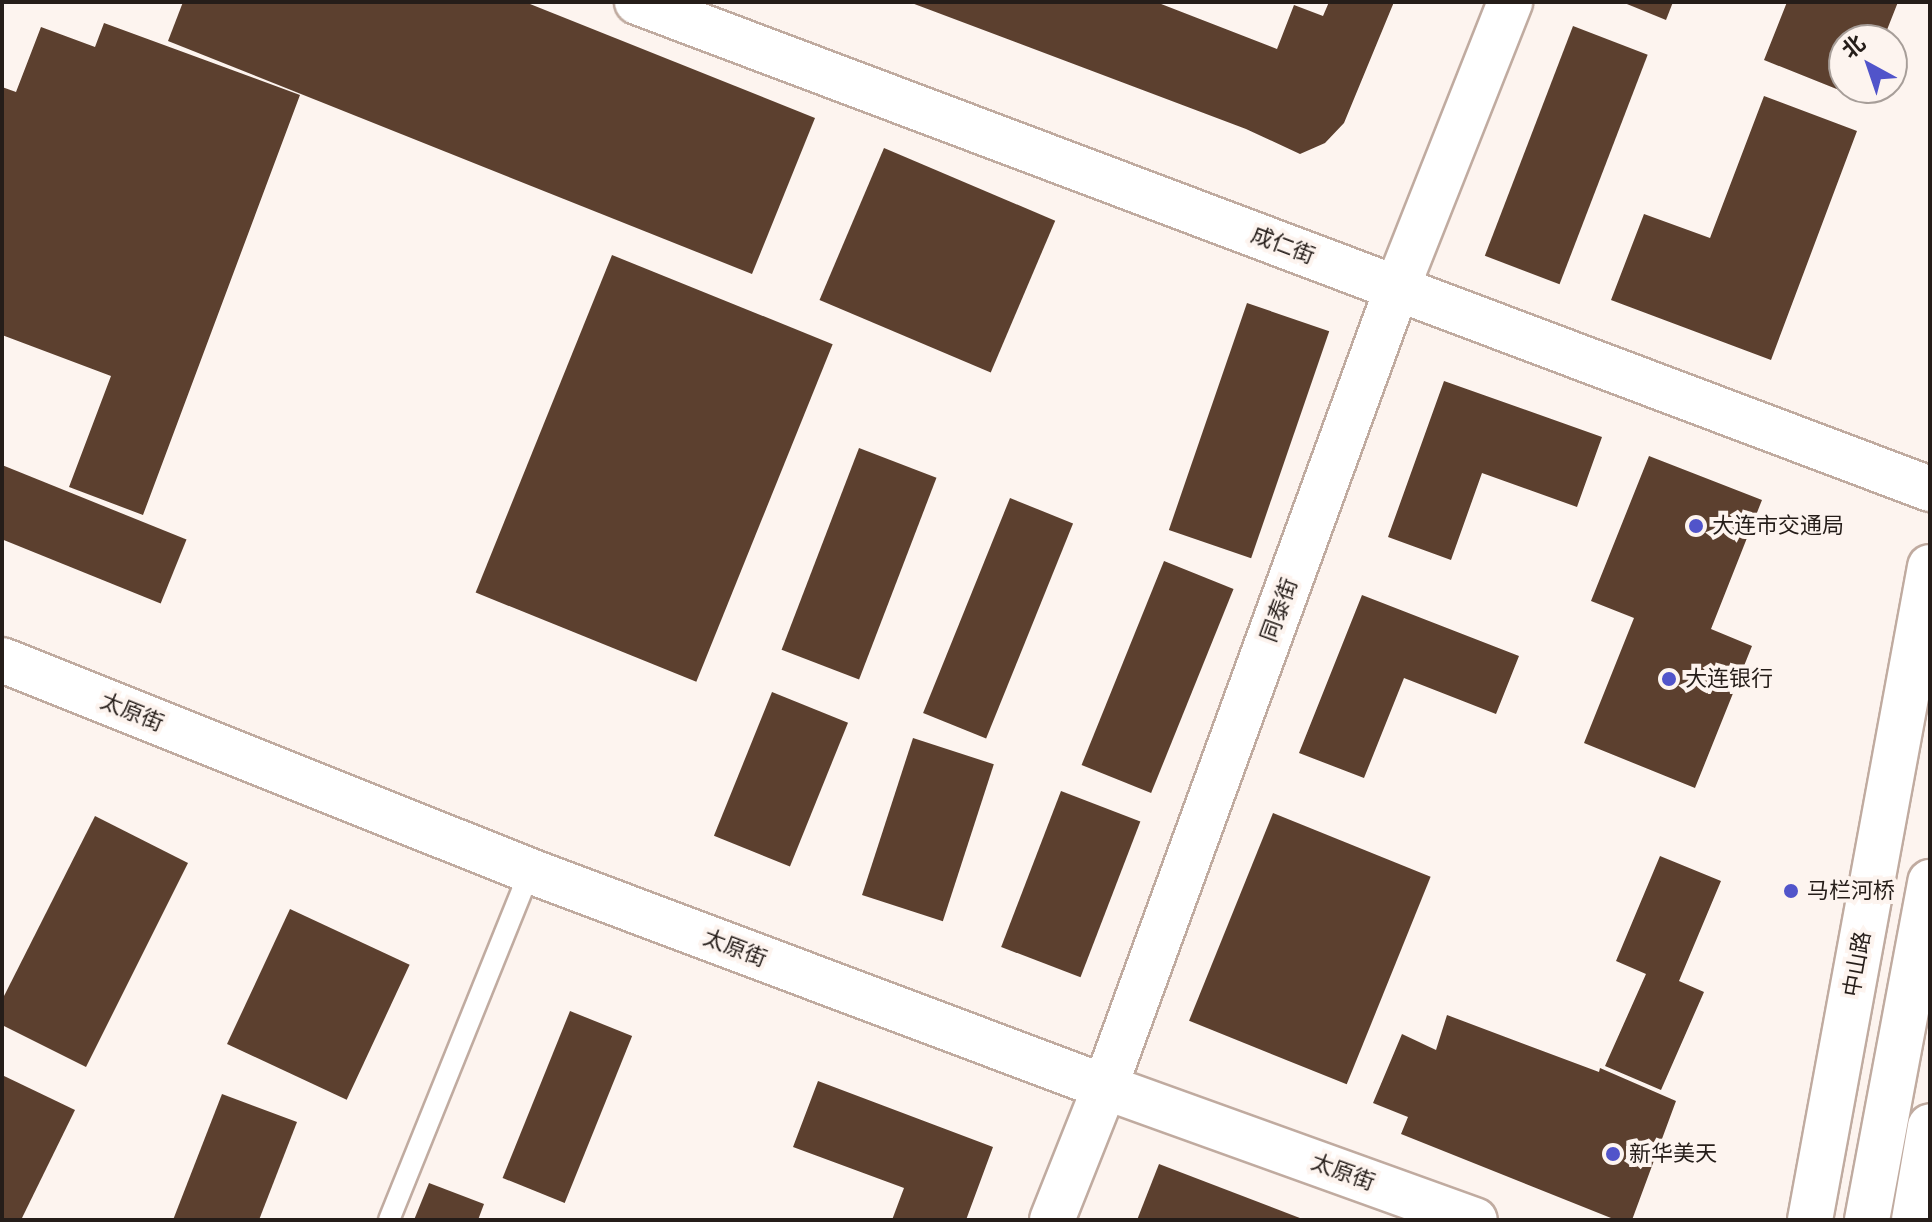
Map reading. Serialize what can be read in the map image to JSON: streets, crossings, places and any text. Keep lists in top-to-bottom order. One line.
{"streets":{"main road":["成仁街","同泰街","太原街","中山路"]},"crossings":[["成仁街","同泰街"],["同泰街","太原街"]],"places":["大连市交通局","大连银行","马栏河桥","新华美天"],"north":"top left"}
